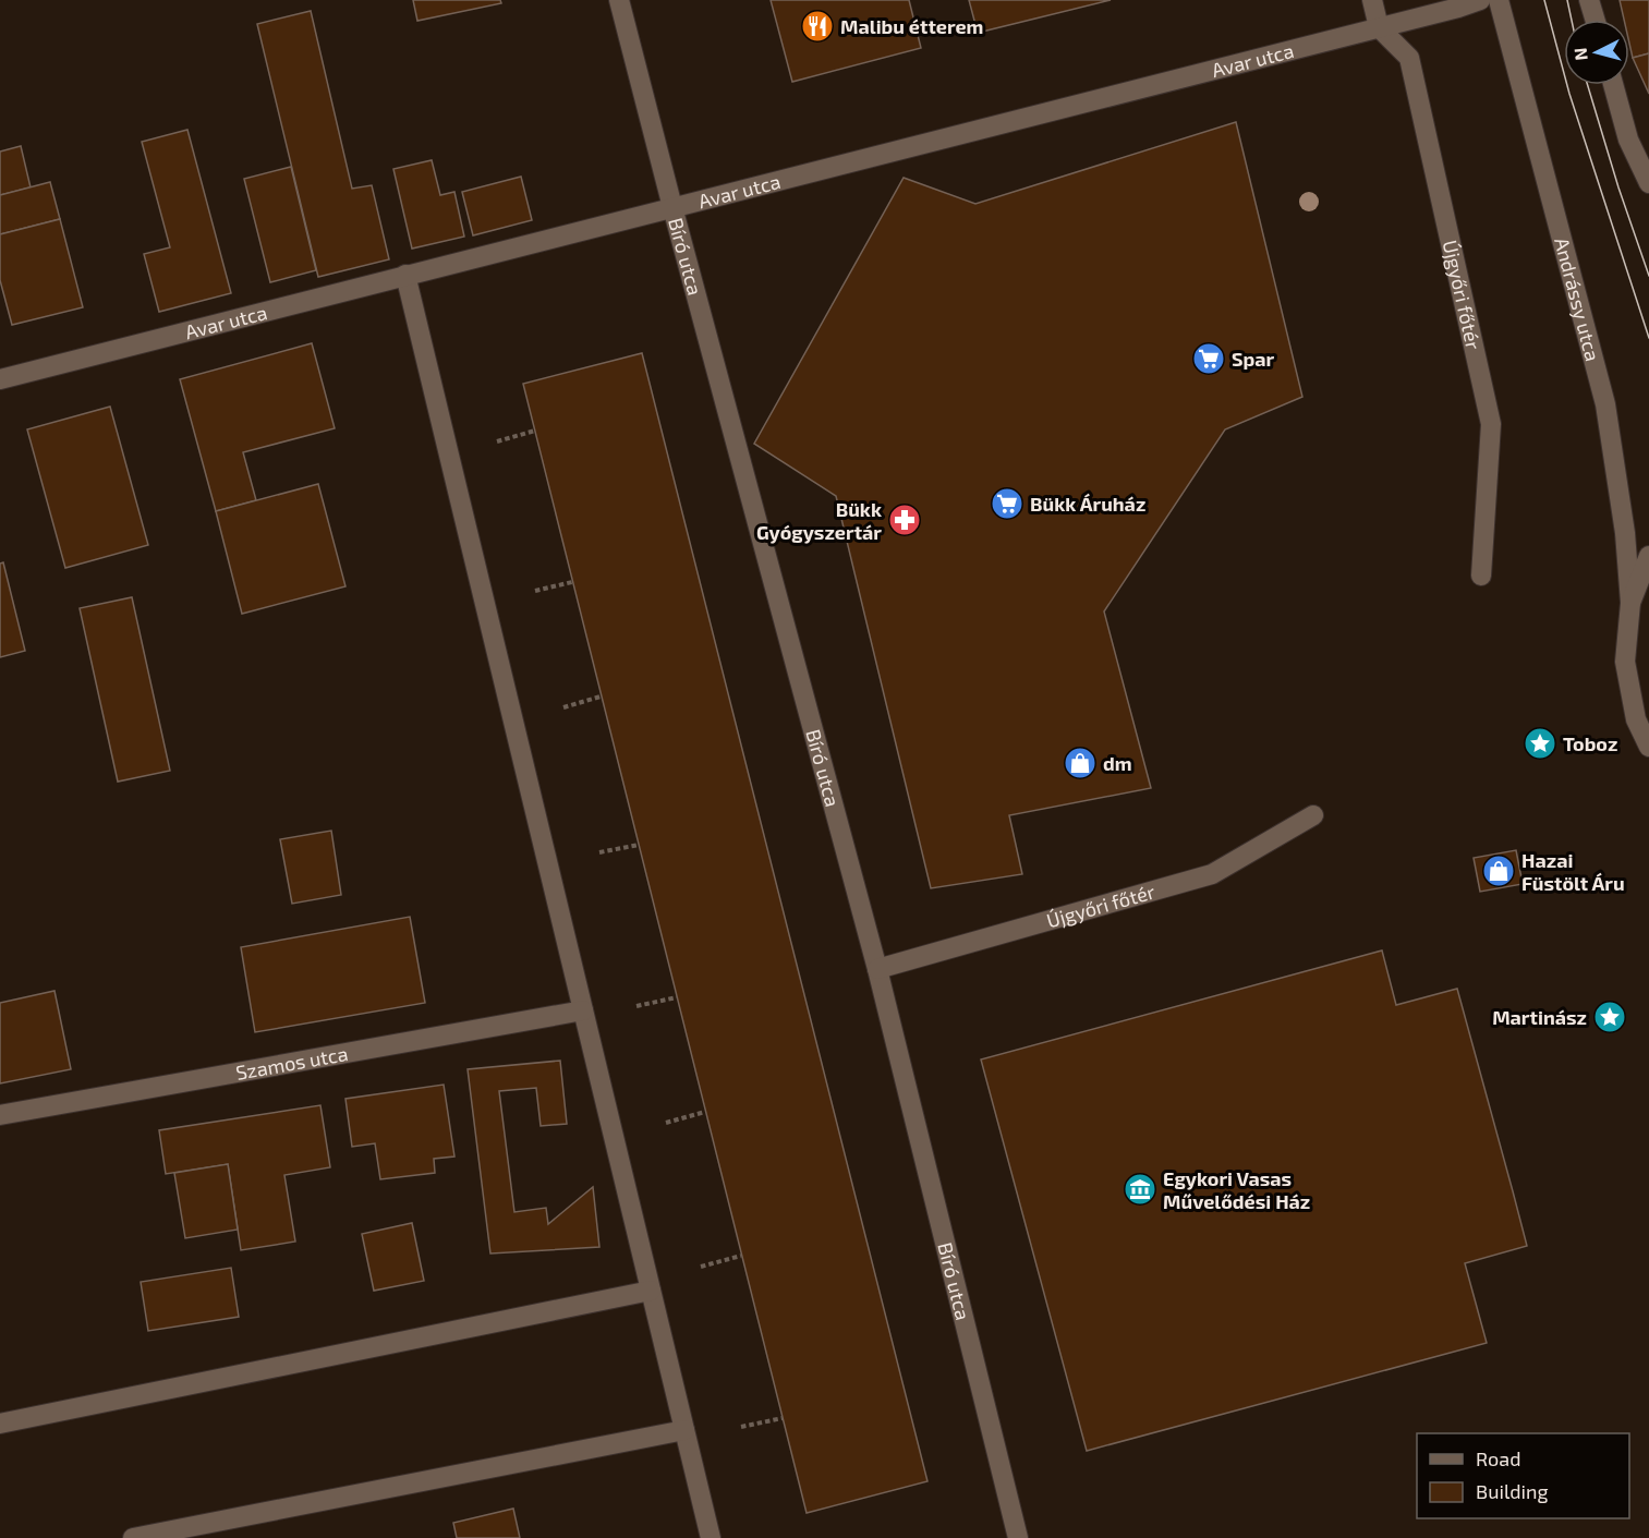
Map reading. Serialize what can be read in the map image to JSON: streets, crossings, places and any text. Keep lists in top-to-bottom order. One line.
{"streets":{"street":["Avar utca","Bíró utca","Újgyőri főtér","Andrássy utca","Szamos utca"]},"crossings":[["Avar utca","Bíró utca"],["Avar utca","Újgyőri főtér"],["Bíró utca","Újgyőri főtér"]],"places":{"restaurant":["Malibu étterem"],"supermarket":["Spar","Bükk Áruház"],"pharmacy":["Bükk Gyógyszertár"],"place":["Toboz","Martinász"],"shop":["dm","Hazai Füstölt Áru"],"museum":["Egykori Vasas Művelődési Ház"]},"legend":["Road","Building"],"north":"left"}
